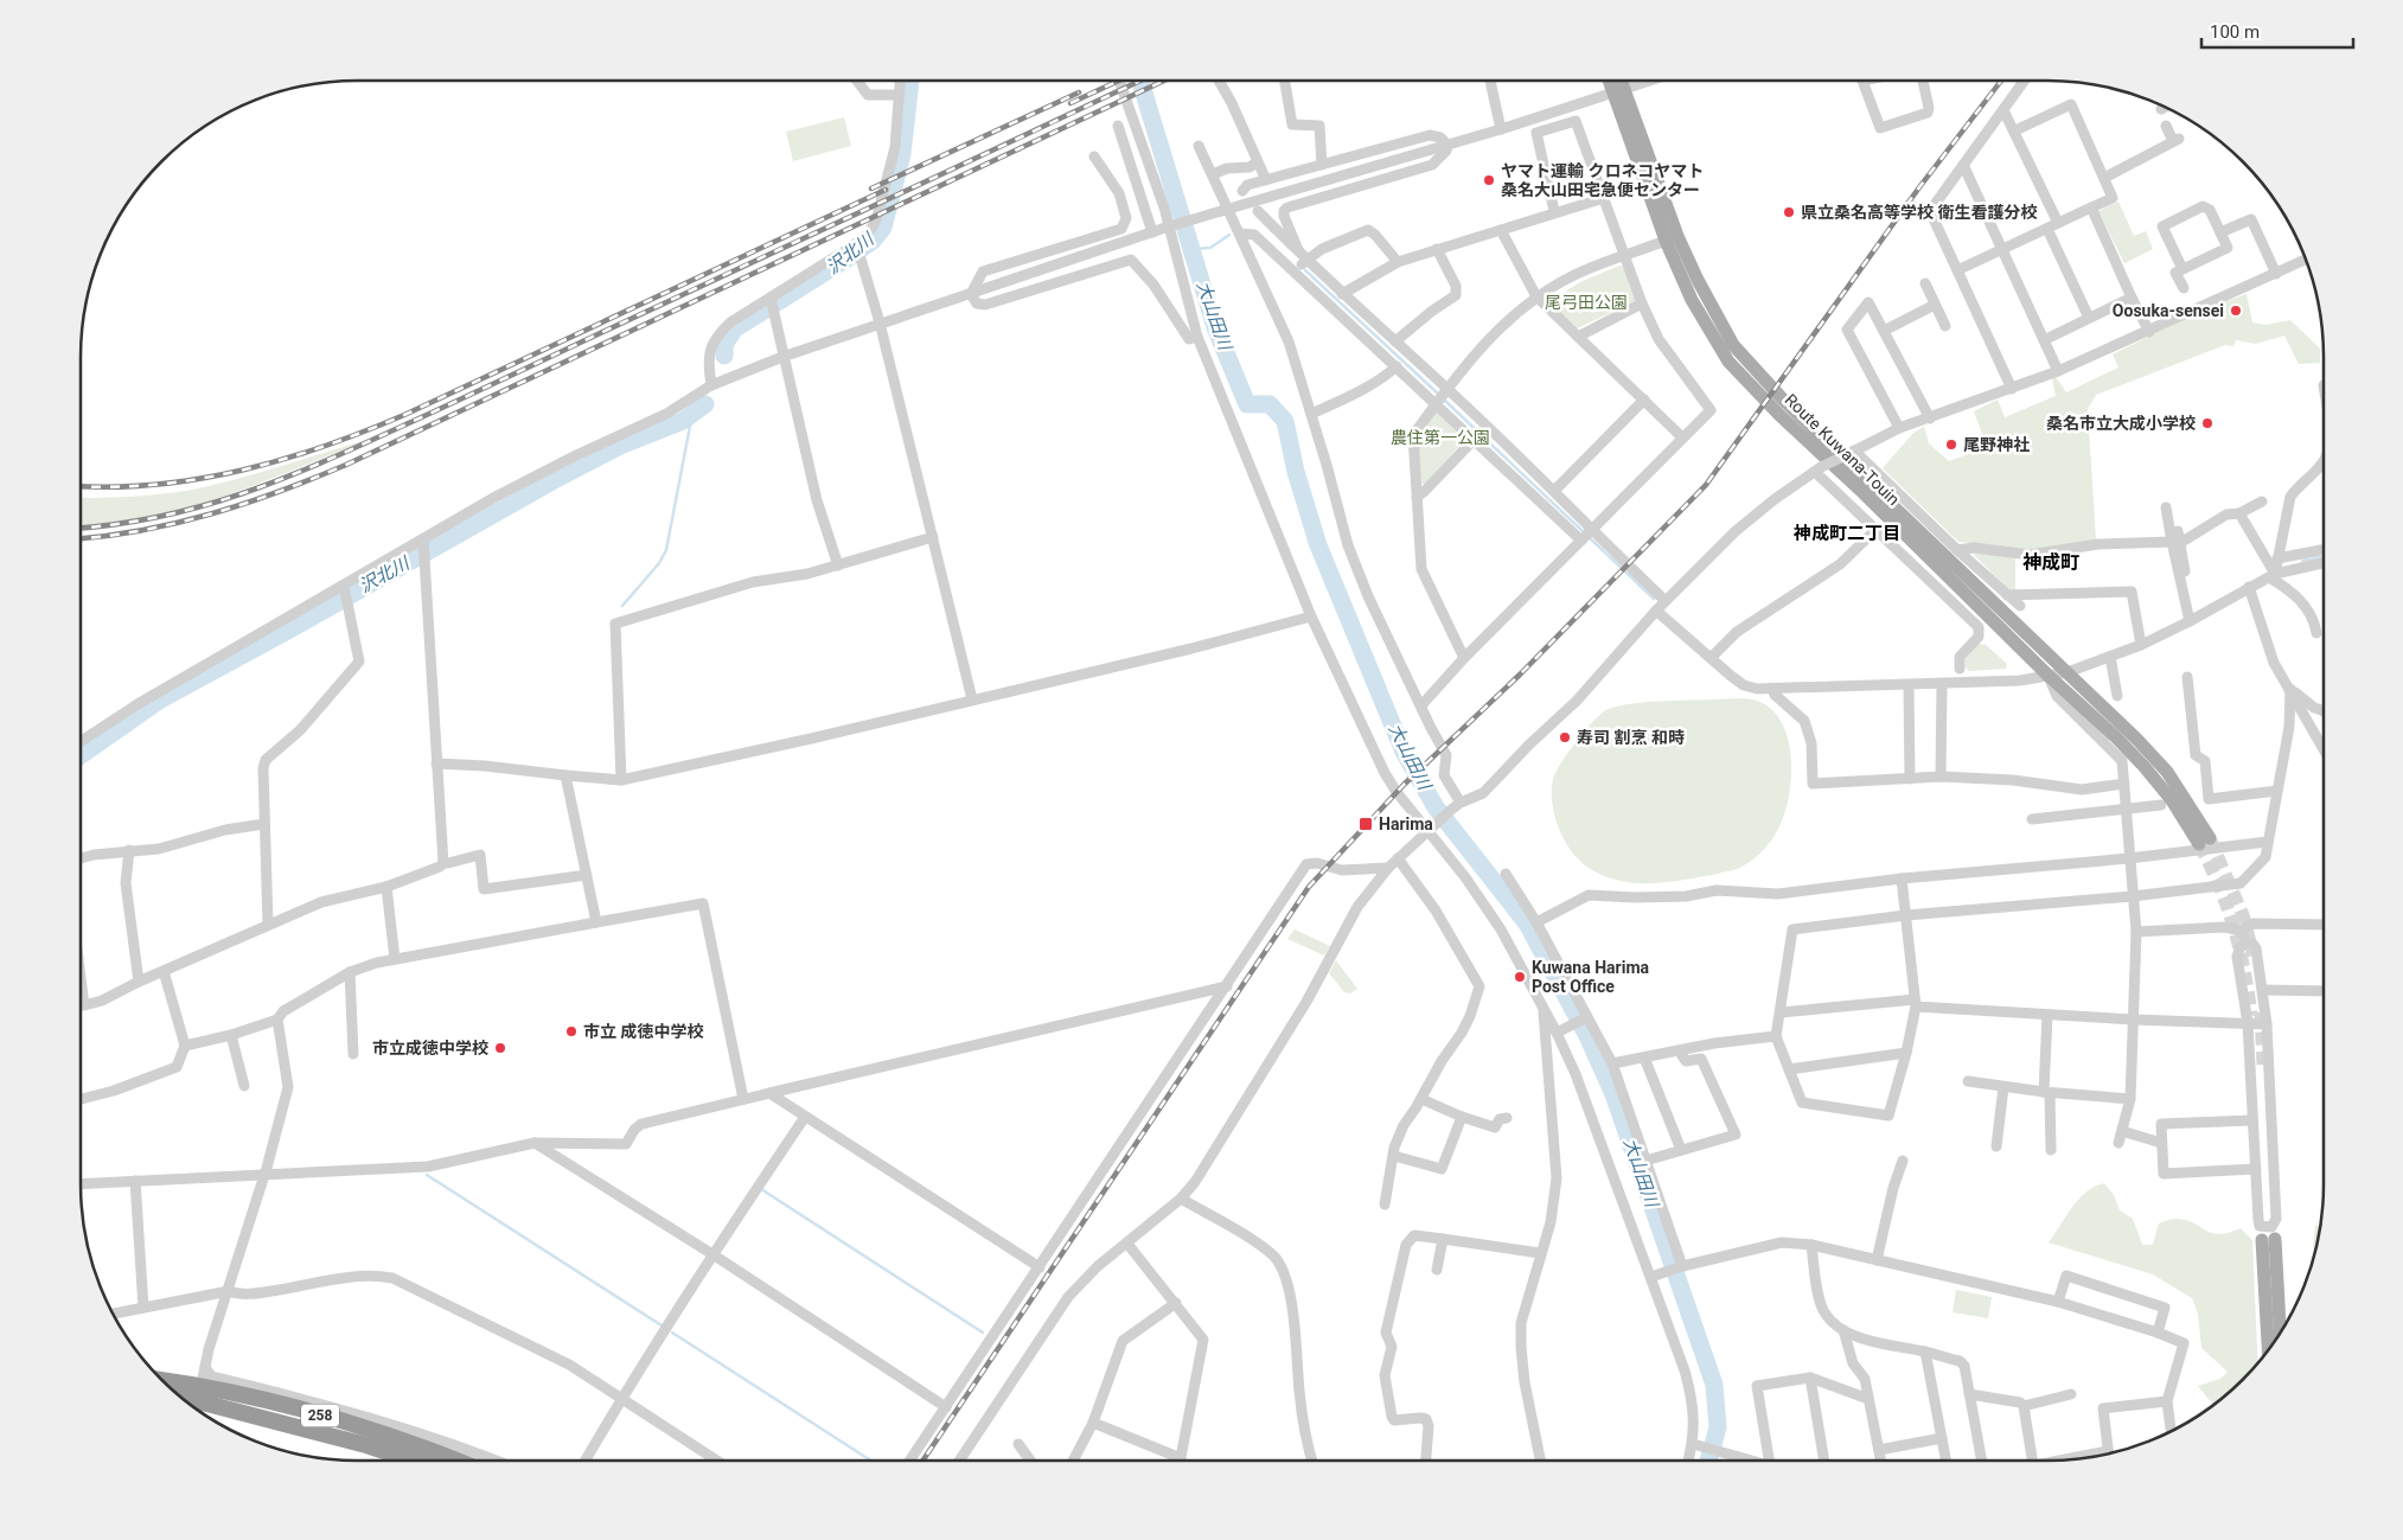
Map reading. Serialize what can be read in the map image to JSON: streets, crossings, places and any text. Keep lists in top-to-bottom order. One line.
{"streets":{"highway":["258"],"main road":["Route Kuwana-Touin"]},"districts":["神成町二丁目","神成町"],"water":["沢北川","大山田川"],"parks":["尾弓田公園","農住第一公園"],"places":{"other":["ヤマト運輸 クロネコヤマト 桑名大山田宅急便センター","県立桑名高等学校 衛生看護分校","Oosuka-sensei","桑名市立大成小学校","尾野神社","寿司 割烹 和時","Kuwana Harima Post Office","市立 成徳中学校","市立成徳中学校"],"transit":["Harima"]},"scale_bar":"100 m"}
